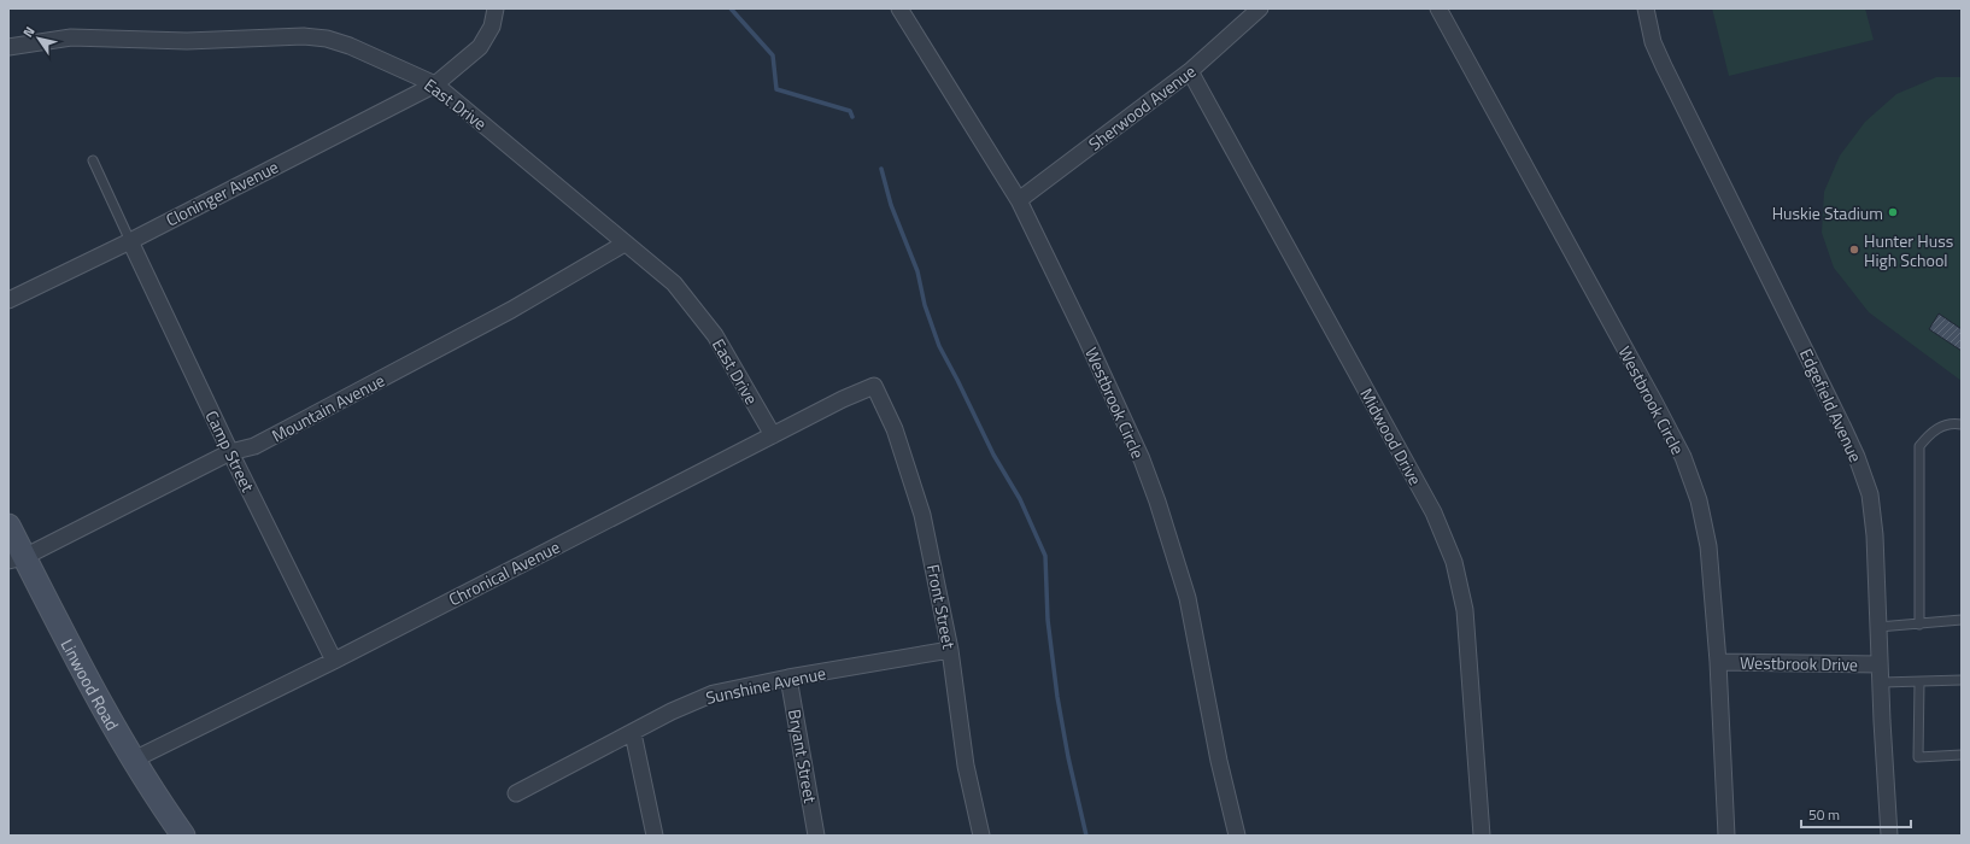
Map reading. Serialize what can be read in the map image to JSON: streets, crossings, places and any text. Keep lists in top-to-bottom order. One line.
{"streets":{"main road":["Linwood Road"],"street":["East Drive","Sherwood Avenue","Cloninger Avenue","Westbrook Circle","Edgefield Avenue","Mountain Avenue","Midwood Drive","Camp Street","Chronical Avenue","Front Street","Westbrook Drive","Sunshine Avenue","Bryant Street"]},"crossings":[["East Drive","Cloninger Avenue"],["East Drive","Mountain Avenue"],["East Drive","Chronical Avenue"],["Sherwood Avenue","Westbrook Circle"],["Sherwood Avenue","Midwood Drive"],["Cloninger Avenue","Camp Street"],["Westbrook Circle","Westbrook Drive"],["Edgefield Avenue","Westbrook Drive"],["Mountain Avenue","Camp Street"],["Mountain Avenue","Linwood Road"],["Camp Street","Chronical Avenue"],["Chronical Avenue","Front Street"],["Chronical Avenue","Linwood Road"],["Front Street","Sunshine Avenue"],["Sunshine Avenue","Bryant Street"]],"places":["Huskie Stadium","Hunter Huss High School"],"scale_bar":"50 m","north":"top left"}
